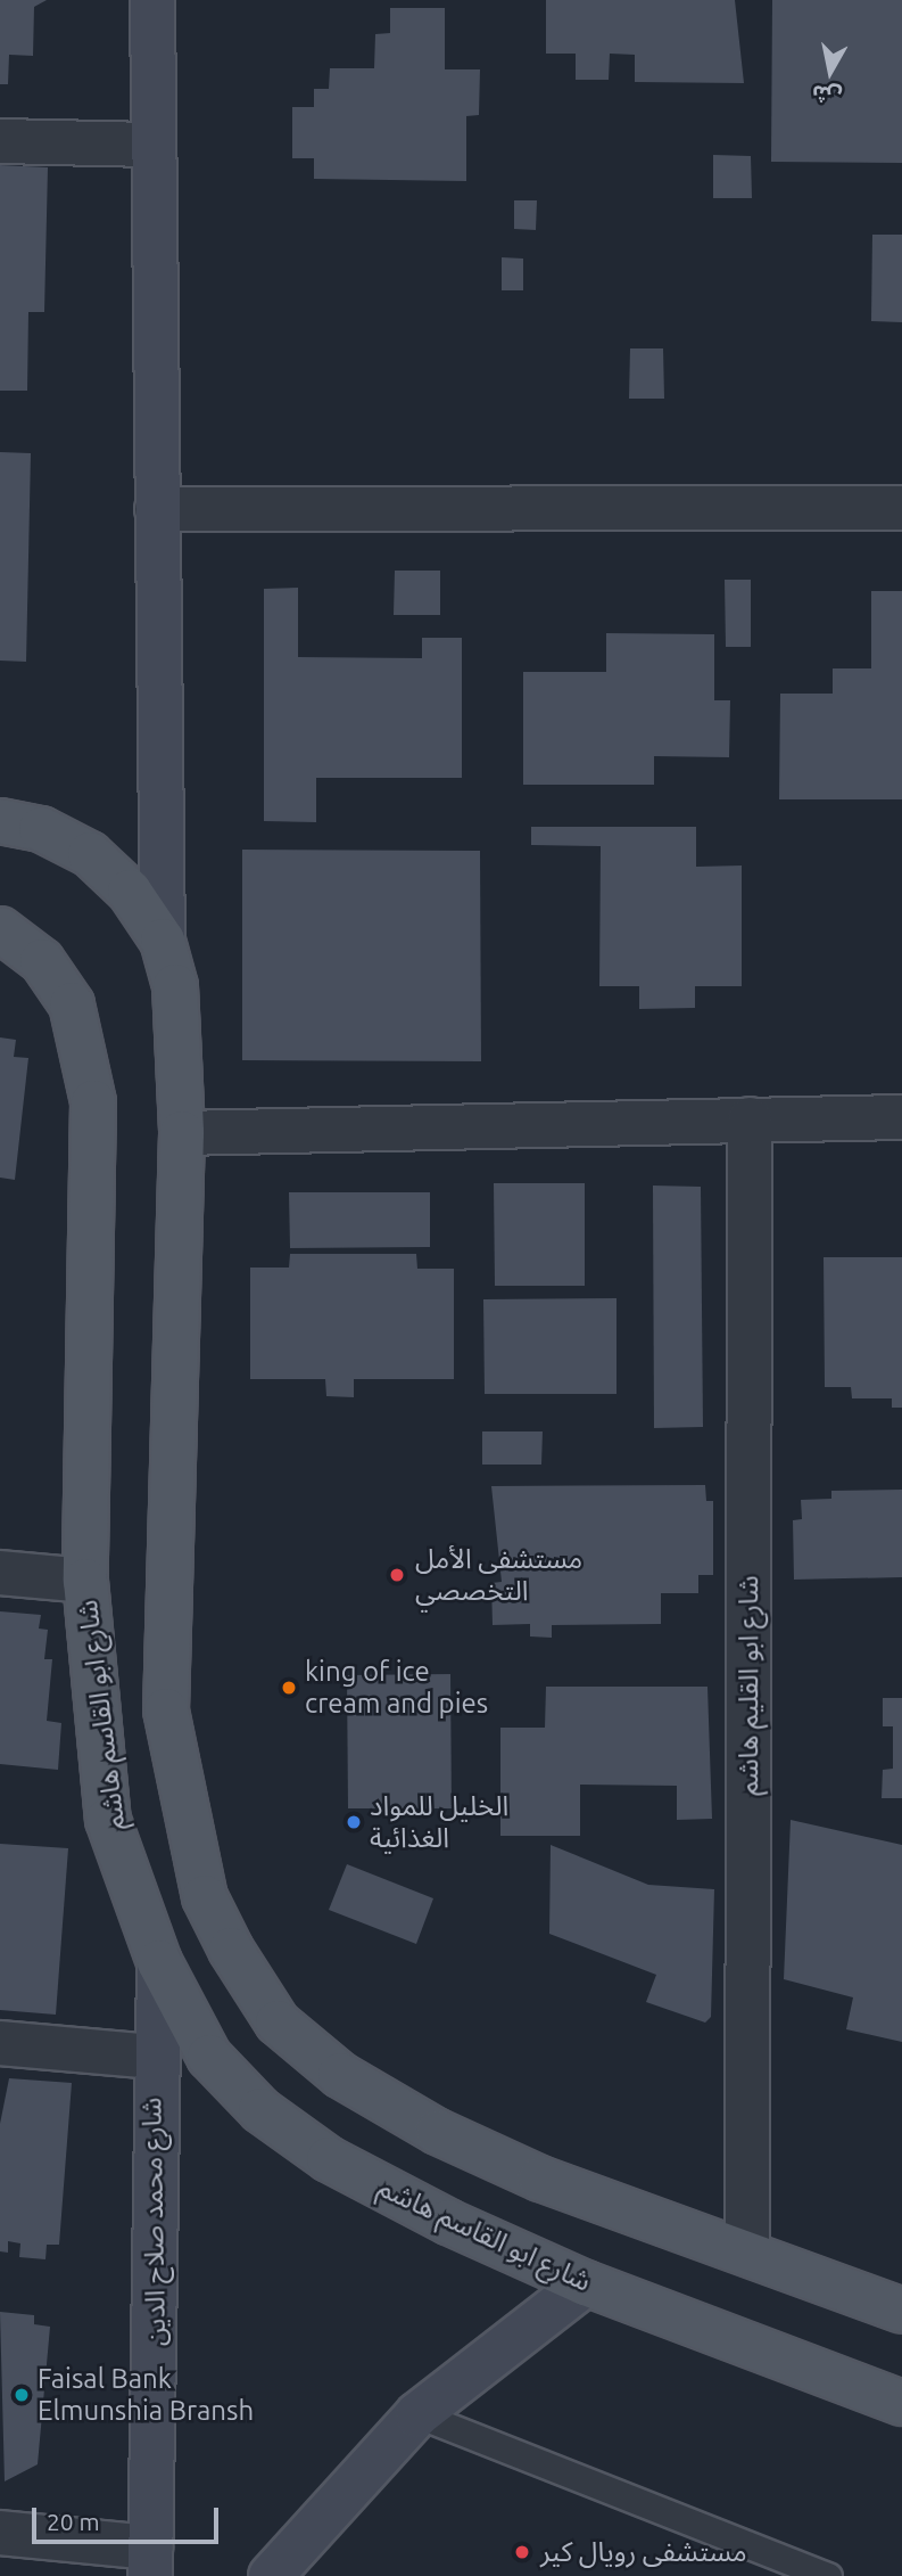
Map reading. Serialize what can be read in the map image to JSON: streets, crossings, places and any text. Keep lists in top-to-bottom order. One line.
{"streets":{"main road":["شارع ابو القاسم هاشم","شارع محمد صلاح الدين"],"street":["شارع ابو القليم هاشم"]},"crossings":[["شارع ابو القاسم هاشم","شارع محمد صلاح الدين"]],"places":["مستشفى الأمل التخصصي","king of ice cream and pies","الخليل للمواد الغذائية","Faisal Bank Elmunshia Bransh","مستشفى رويال كير"],"scale_bar":"20 m","north":"bottom"}
